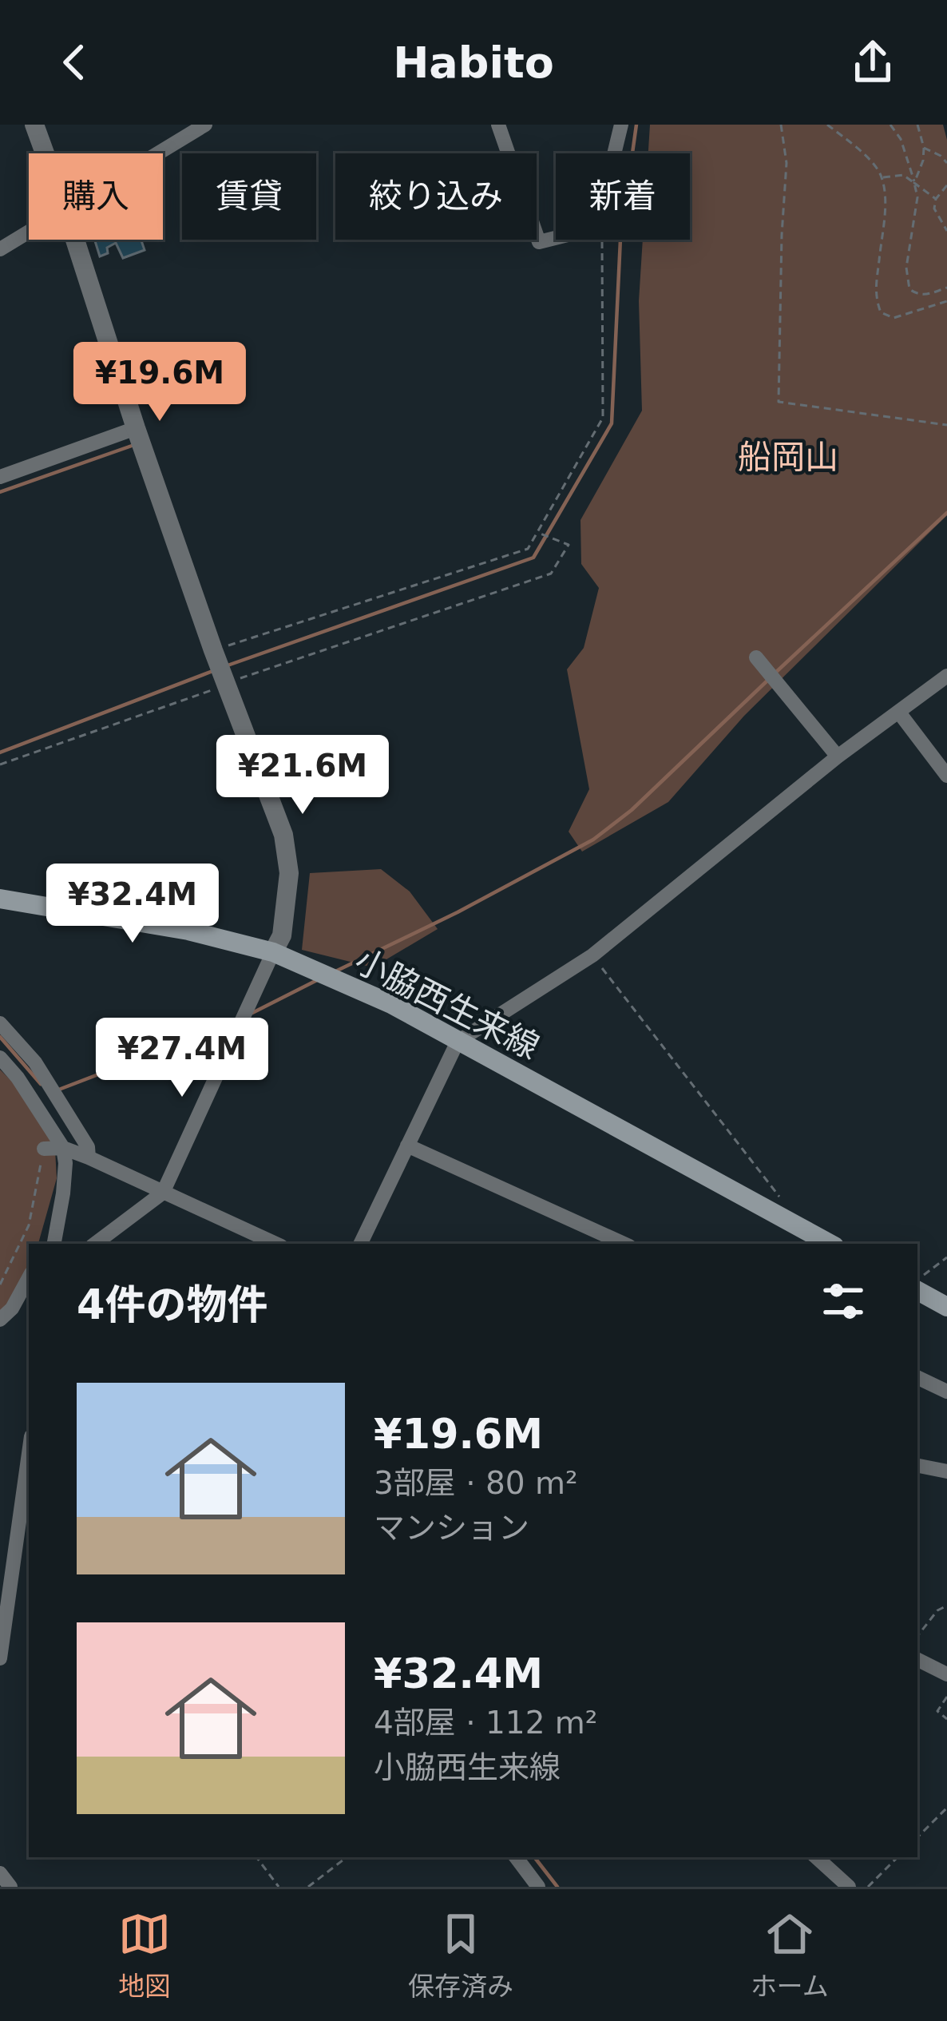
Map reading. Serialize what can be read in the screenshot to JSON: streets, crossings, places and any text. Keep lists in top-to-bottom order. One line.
{"streets":{"main road":["小脇西生来線"]},"parks":["船岡山"],"page":{"header":"Habito","chip":["購入","賃貸","絞り込み","新着"],"price":["¥19.6M","¥21.6M","¥32.4M","¥27.4M"],"heading":"4件の物件","list":[{"name":"¥19.6M","note":"3部屋 · 80 m² · マンション"},{"name":"¥32.4M","note":"4部屋 · 112 m² · 小脇西生来線"}],"tabs":["地図","保存済み","ホーム"]}}
